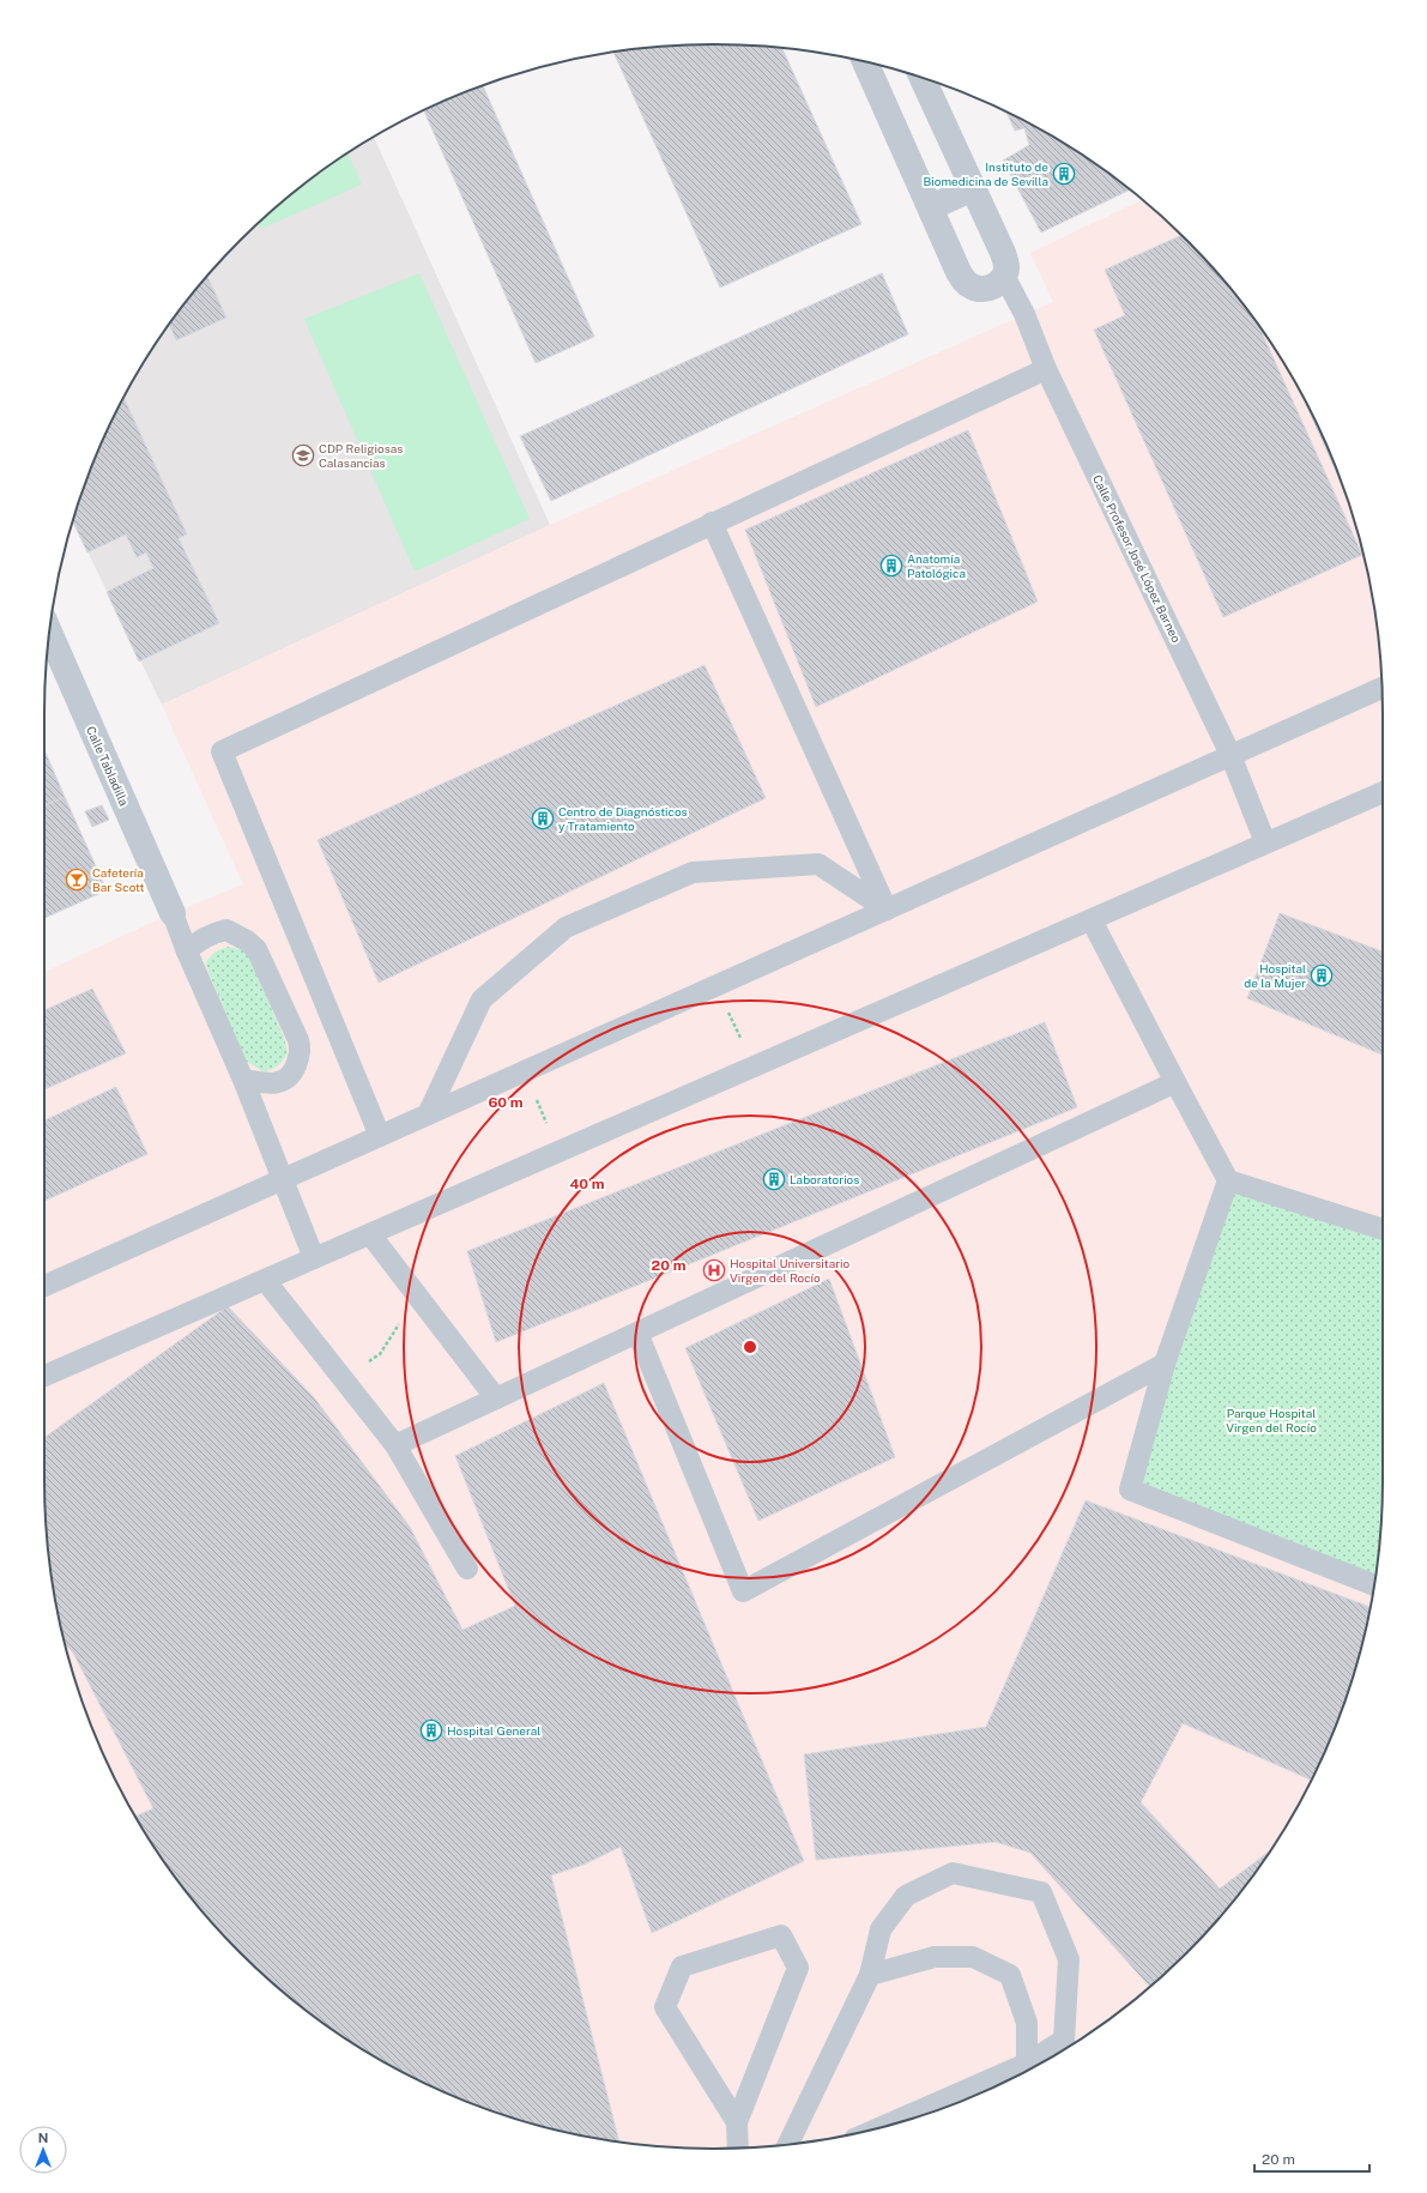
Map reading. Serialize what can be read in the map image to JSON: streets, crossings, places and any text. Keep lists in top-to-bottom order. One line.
{"streets":{"street":["Calle Profesor José López Barneo","Calle Tabladilla"]},"parks":["Parque Hospital Virgen del Rocío"],"places":{"building":["Instituto de Biomedicina de Sevilla","Anatomía Patológica","Centro de Diagnósticos y Tratamiento","Hospital de la Mujer","Laboratorios","Hospital General"],"school or university":["CDP Religiosas Calasancias"],"bar":["Cafetería Bar Scott"],"hospital":["Hospital Universitario Virgen del Rocío"]},"scale_bar":"20 m","north":"top","rings":["60 m","40 m","20 m"]}
